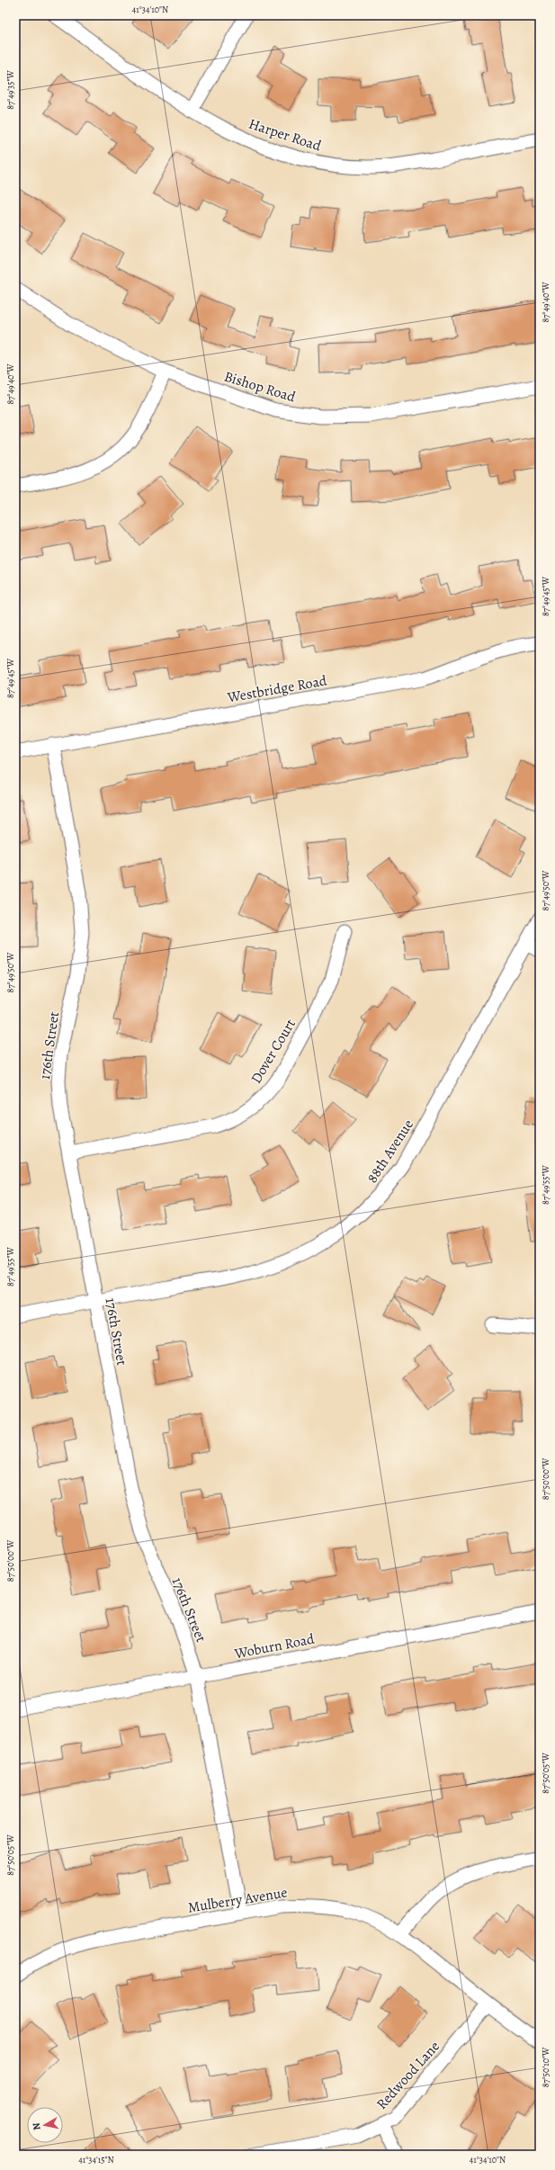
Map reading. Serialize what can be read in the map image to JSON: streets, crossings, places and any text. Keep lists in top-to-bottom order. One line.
{"streets":{"street":["Harper Road","Bishop Road","Westbridge Road","176th Street","Dover Court","88th Avenue","Woburn Road","Mulberry Avenue","Redwood Lane"]},"crossings":[["Westbridge Road","176th Street"],["176th Street","Dover Court"],["176th Street","88th Avenue"],["176th Street","Woburn Road"],["176th Street","Mulberry Avenue"],["Mulberry Avenue","Redwood Lane"]],"north":"left","coordinates":["41°34'10\"N","87°49'35\"W","87°49'40\"W","87°49'45\"W","87°49'50\"W","87°49'55\"W","87°50'00\"W","87°50'05\"W","87°50'10\"W","41°34'15\"N"]}
